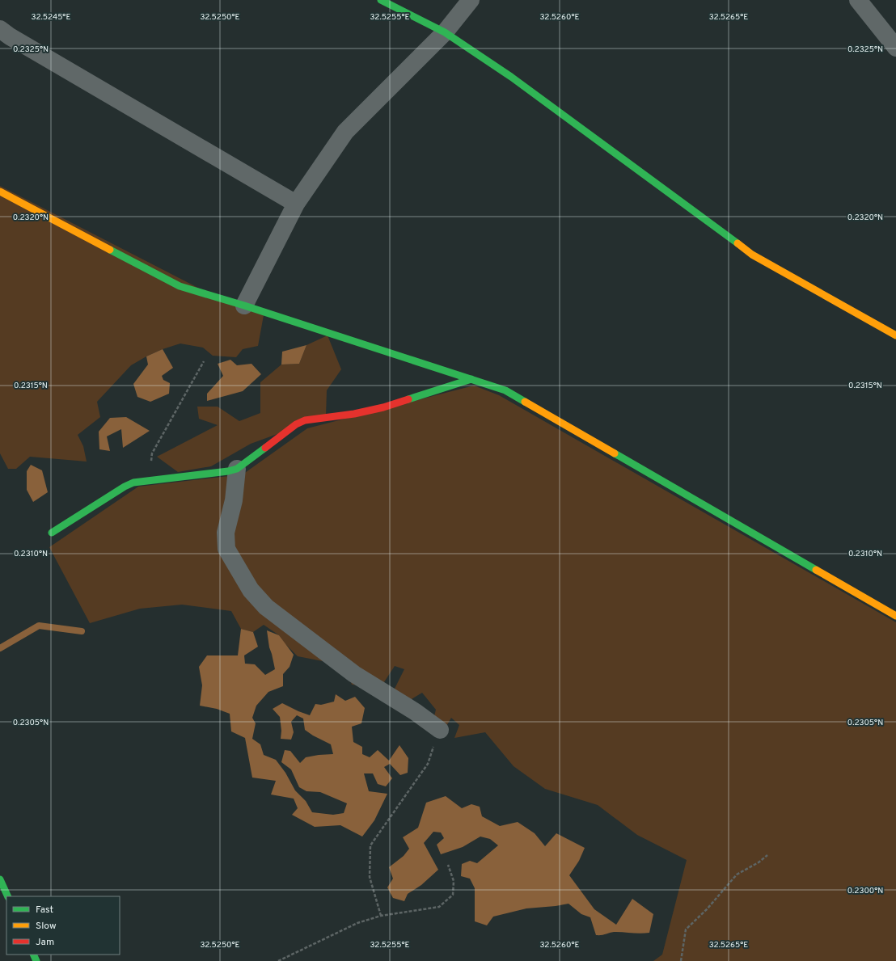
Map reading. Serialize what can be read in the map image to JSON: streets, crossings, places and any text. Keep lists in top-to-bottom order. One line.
{"legend":["Fast","Slow","Jam"],"coordinates":["32.5245°E","32.5250°E","32.5255°E","32.5260°E","32.5265°E","0.2325°N","0.2320°N","0.2315°N","0.2310°N","0.2305°N","0.2300°N"]}
